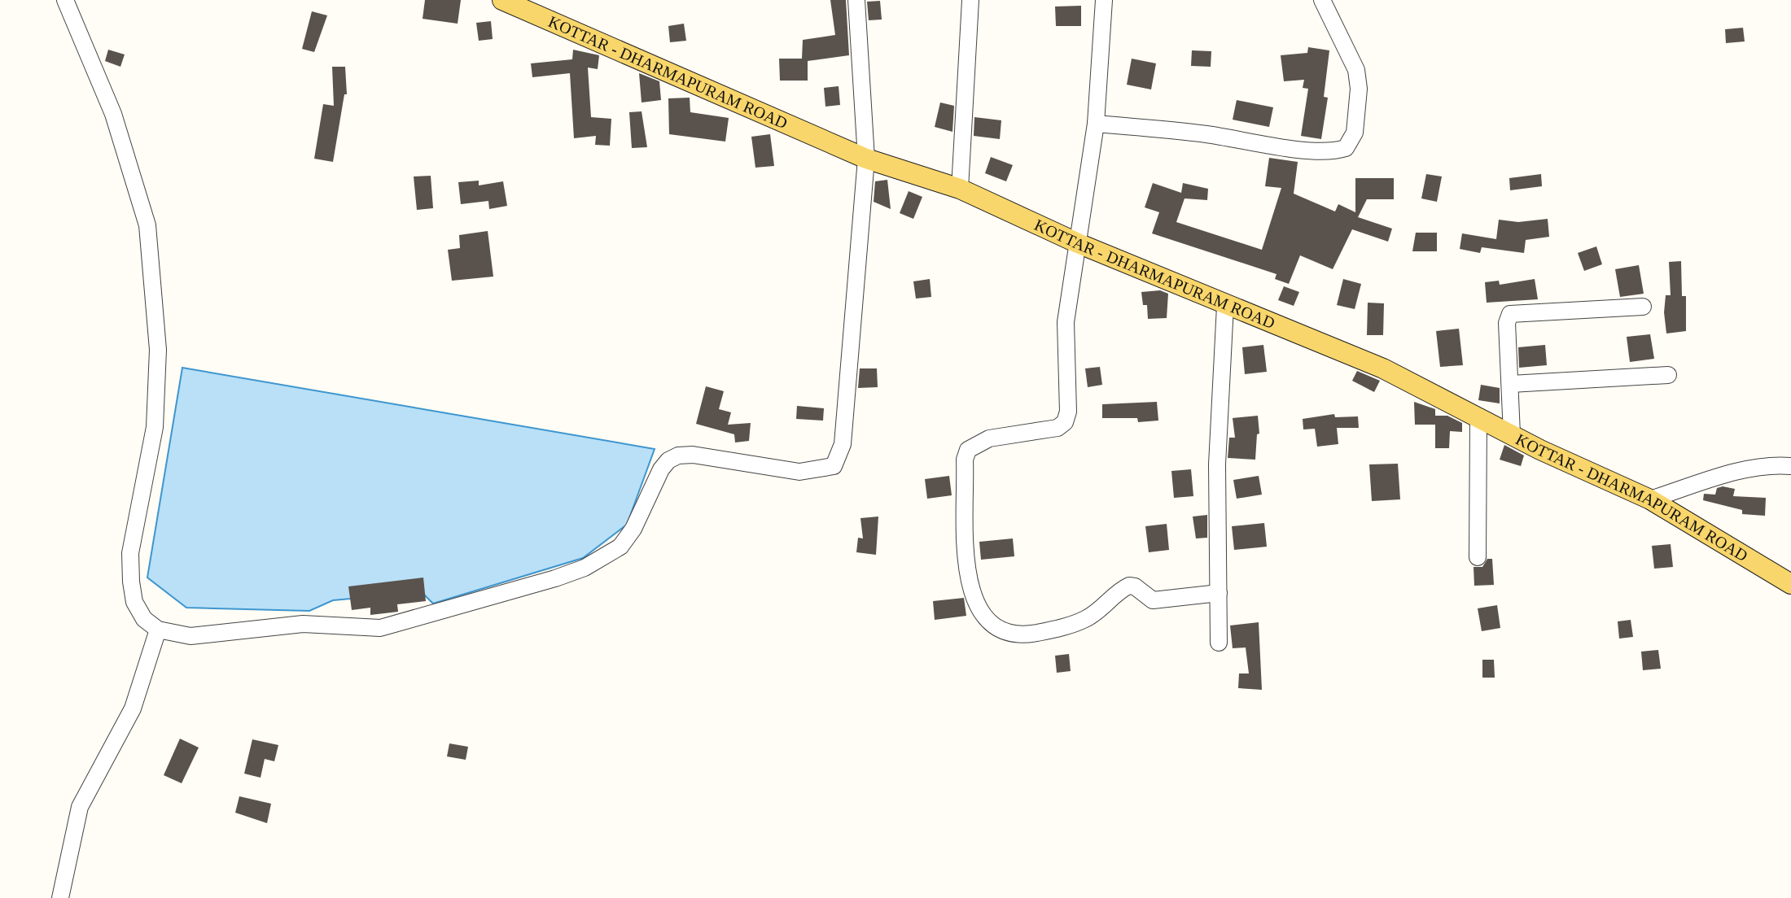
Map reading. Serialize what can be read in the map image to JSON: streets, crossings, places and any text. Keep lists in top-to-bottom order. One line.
{"streets":{"main road":["KOTTAR - DHARMAPURAM ROAD"]}}
